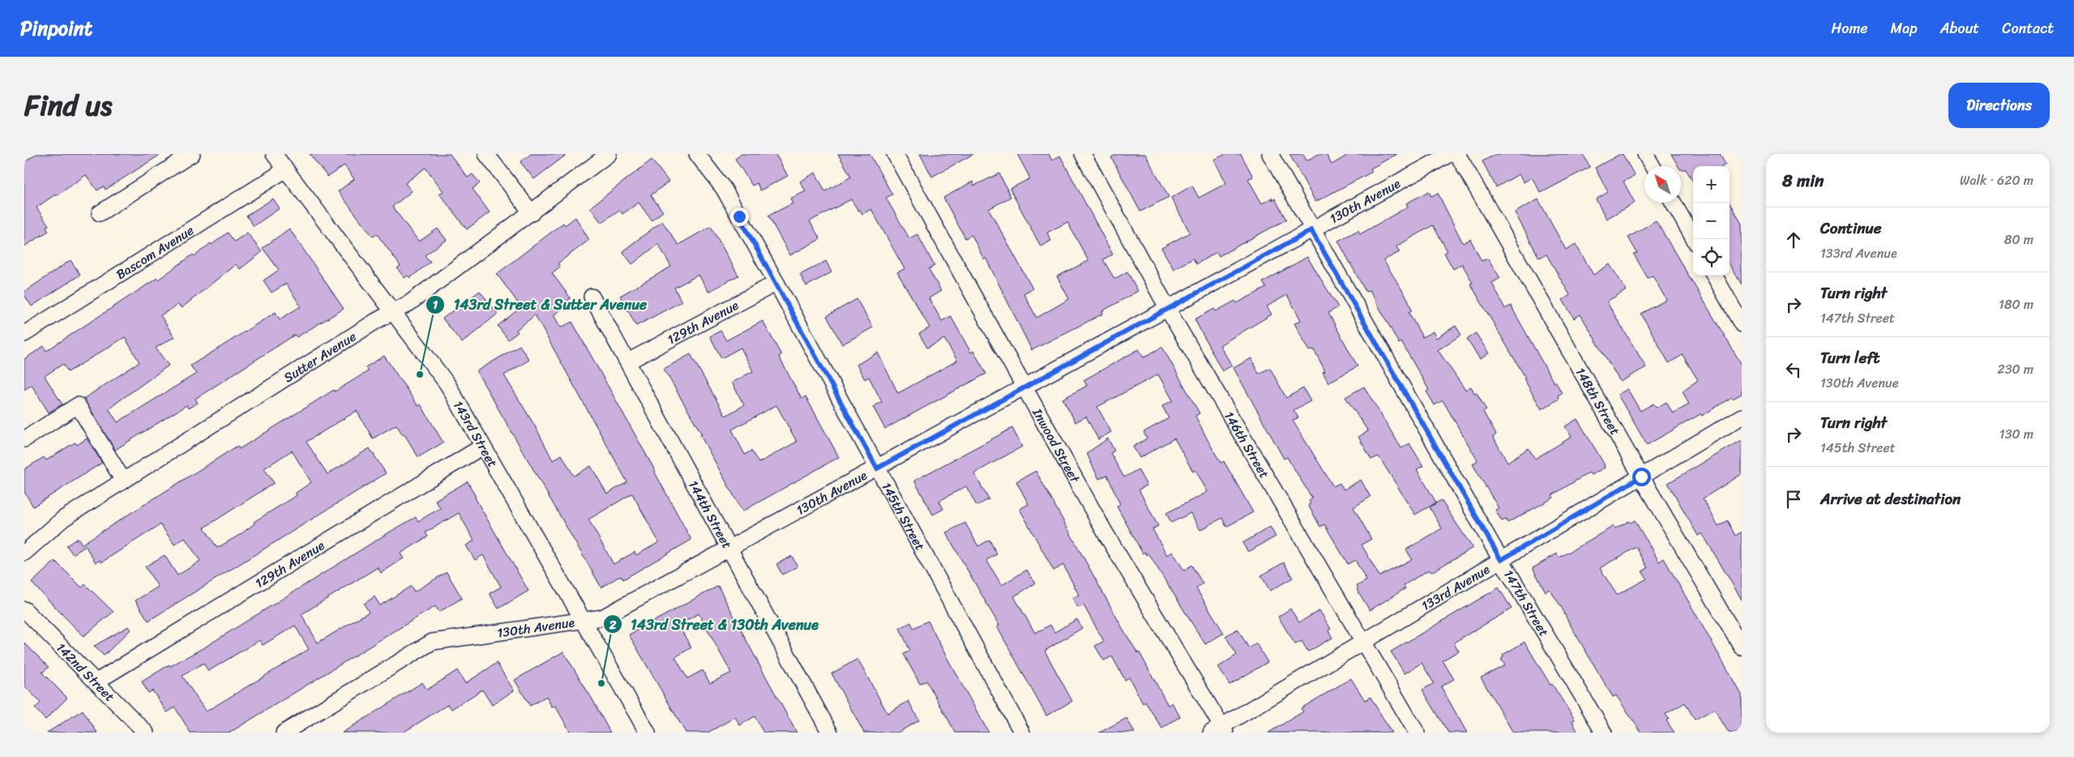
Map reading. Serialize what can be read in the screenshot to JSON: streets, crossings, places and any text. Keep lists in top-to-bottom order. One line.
{"streets":{"street":["130th Avenue","Bascom Avenue","129th Avenue","Sutter Avenue","148th Street","143rd Street","146th Street","Inwood Street","144th Street","145th Street","133rd Avenue","147th Street","142nd Street"]},"crossings":[["130th Avenue","143rd Street"],["130th Avenue","146th Street"],["130th Avenue","Inwood Street"],["130th Avenue","144th Street"],["130th Avenue","145th Street"],["130th Avenue","147th Street"],["Bascom Avenue","143rd Street"],["129th Avenue","143rd Street"],["129th Avenue","144th Street"],["129th Avenue","145th Street"],["129th Avenue","142nd Street"],["Sutter Avenue","143rd Street"],["148th Street","133rd Avenue"],["146th Street","133rd Avenue"],["Inwood Street","133rd Avenue"],["133rd Avenue","147th Street"]],"places":["143rd Street & Sutter Avenue","143rd Street & 130th Avenue"],"north":"top left","page":{"header":"Pinpoint","nav":["Home","Map","About","Contact"],"title":"Find us","buttons":"Directions","heading":["8 min","Walk · 620 m"],"map_buttons":["+","−"],"list":[["Continue","133rd Avenue","80 m"],["Turn right","147th Street","180 m"],["Turn left","130th Avenue","230 m"],["Turn right","145th Street","130 m"],"Arrive at destination"]}}
